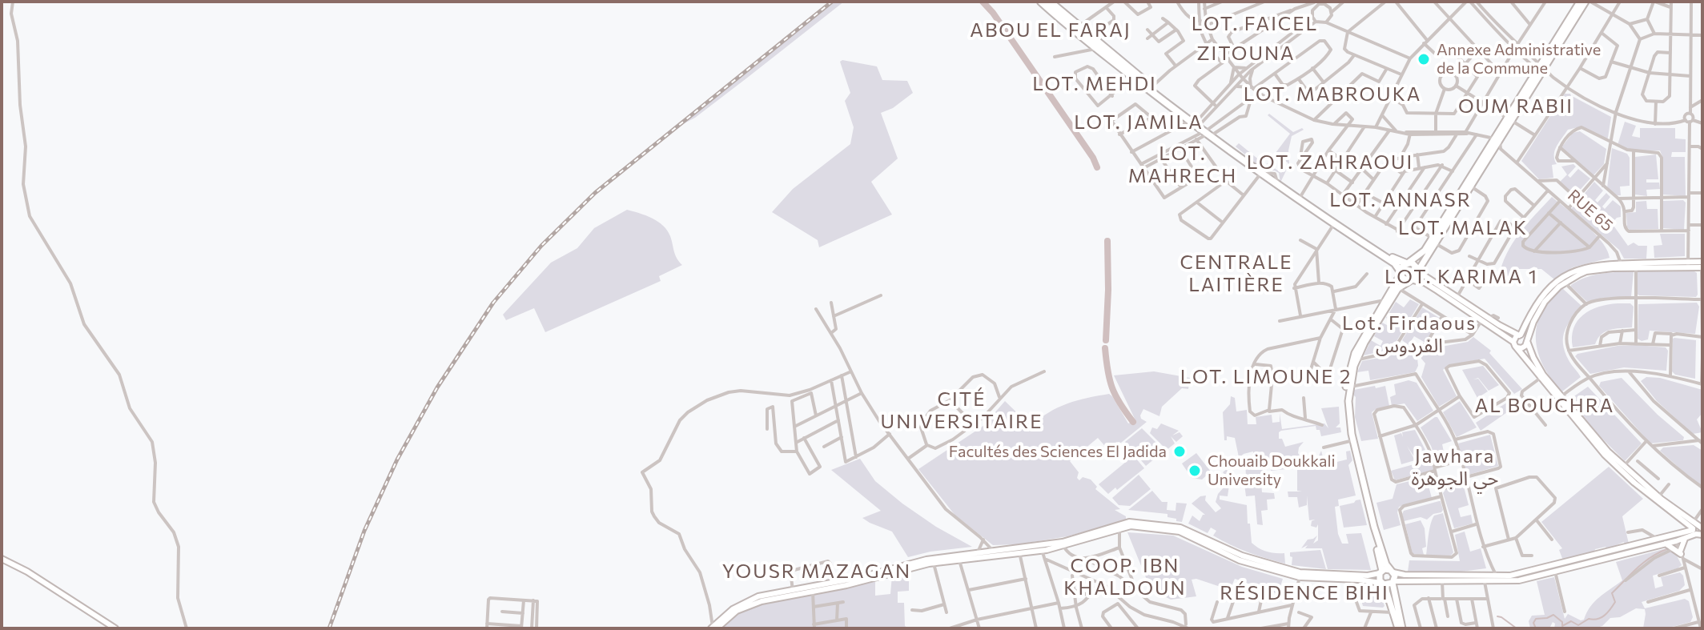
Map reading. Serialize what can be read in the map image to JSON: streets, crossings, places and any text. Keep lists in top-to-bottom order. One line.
{"streets":{"street":["RUE 65"]},"districts":["LOT. FAICEL","ABOU EL FARAJ","ZITOUNA","LOT. MEHDI","LOT. MABROUKA","OUM RABII","LOT. JAMILA","LOT. MAHRECH","LOT. ZAHRAOUI","LOT. ANNASR","LOT. MALAK","CENTRALE LAITIÈRE","LOT. KARIMA 1","Lot. Firdaous الفردوس","LOT. LIMOUNE 2","CITÉ UNIVERSITAIRE","AL BOUCHRA","Jawhara حي الجوهرة","COOP. IBN KHALDOUN","YOUSR MAZAGAN","RÉSIDENCE BIHI"],"places":["Annexe Administrative de la Commune","Facultés des Sciences El Jadida","Chouaib Doukkali University"]}
